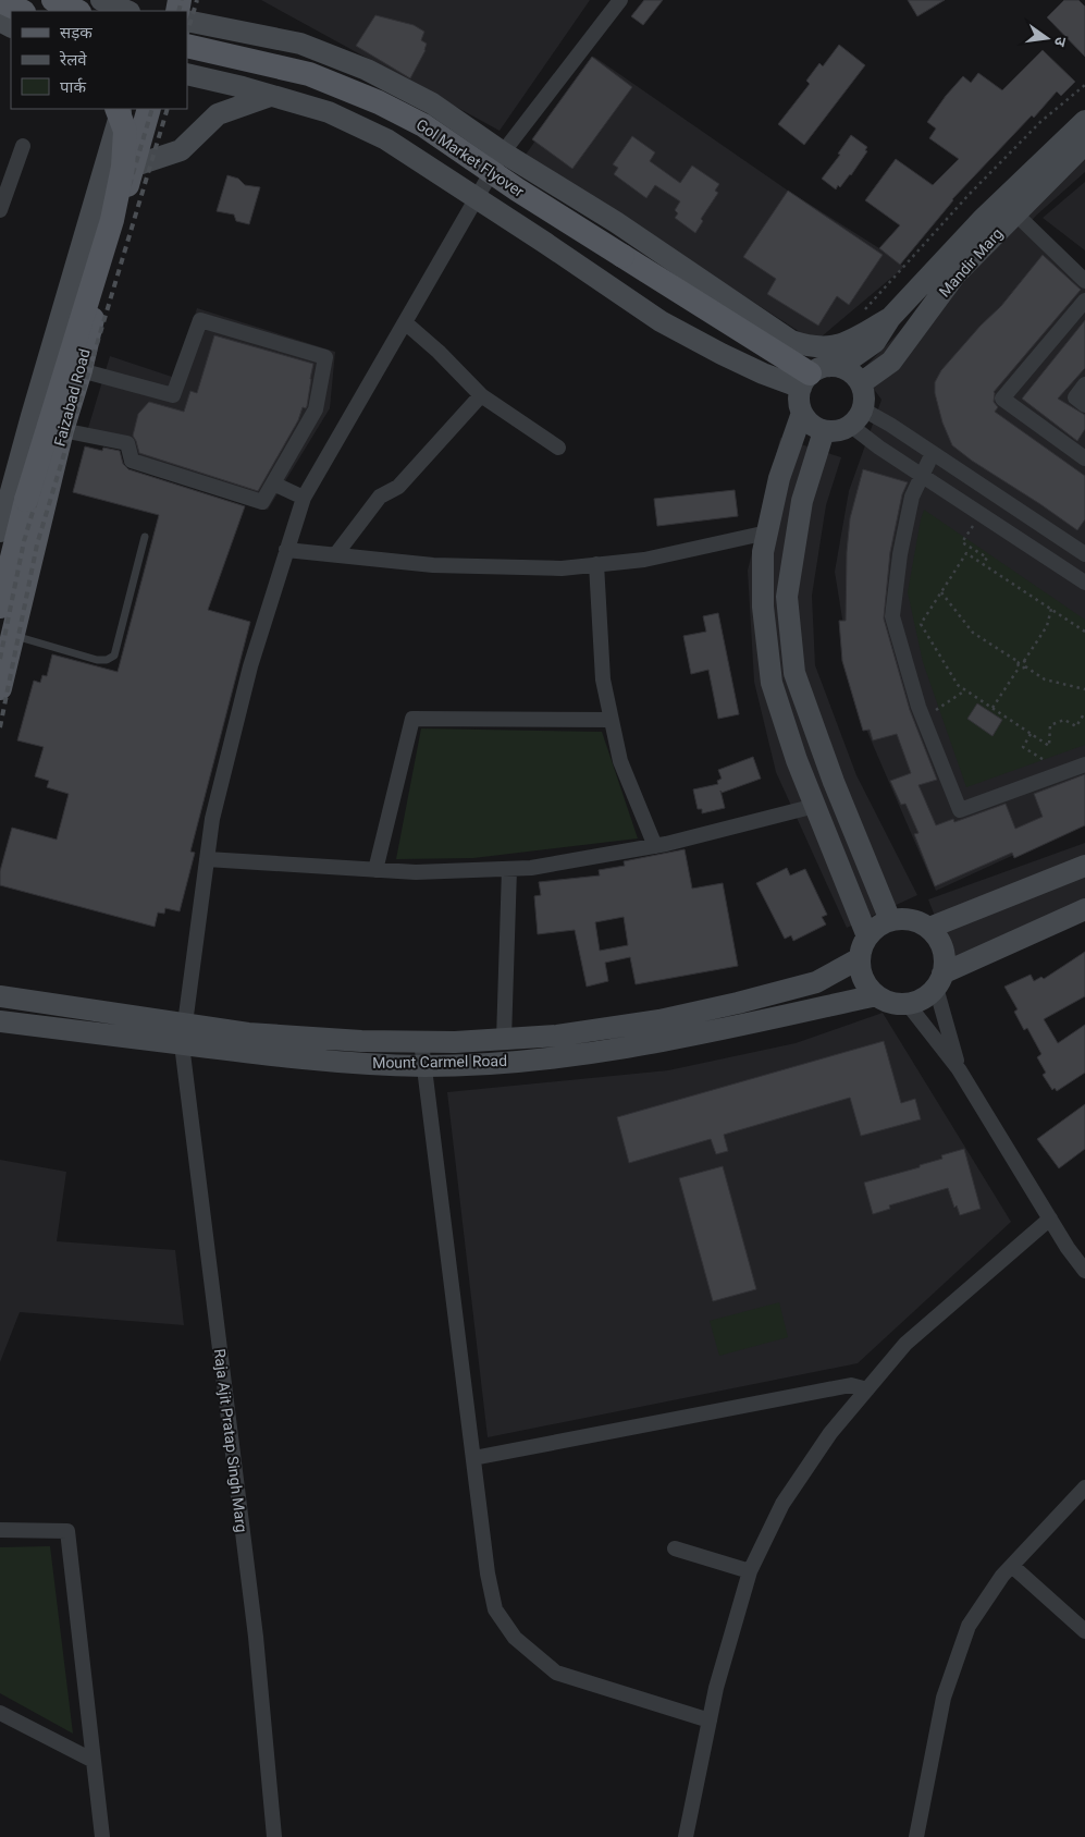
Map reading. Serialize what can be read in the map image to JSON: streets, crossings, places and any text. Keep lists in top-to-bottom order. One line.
{"streets":{"main road":["Gol Market Flyover","Faizabad Road"],"street":["Mandir Marg","Mount Carmel Road","Raja Ajit Pratap Singh Marg"]},"crossings":[["Gol Market Flyover","Mandir Marg"],["Mount Carmel Road","Raja Ajit Pratap Singh Marg"]],"legend":["सड़क","रेलवे","पार्क"],"north":"right"}
